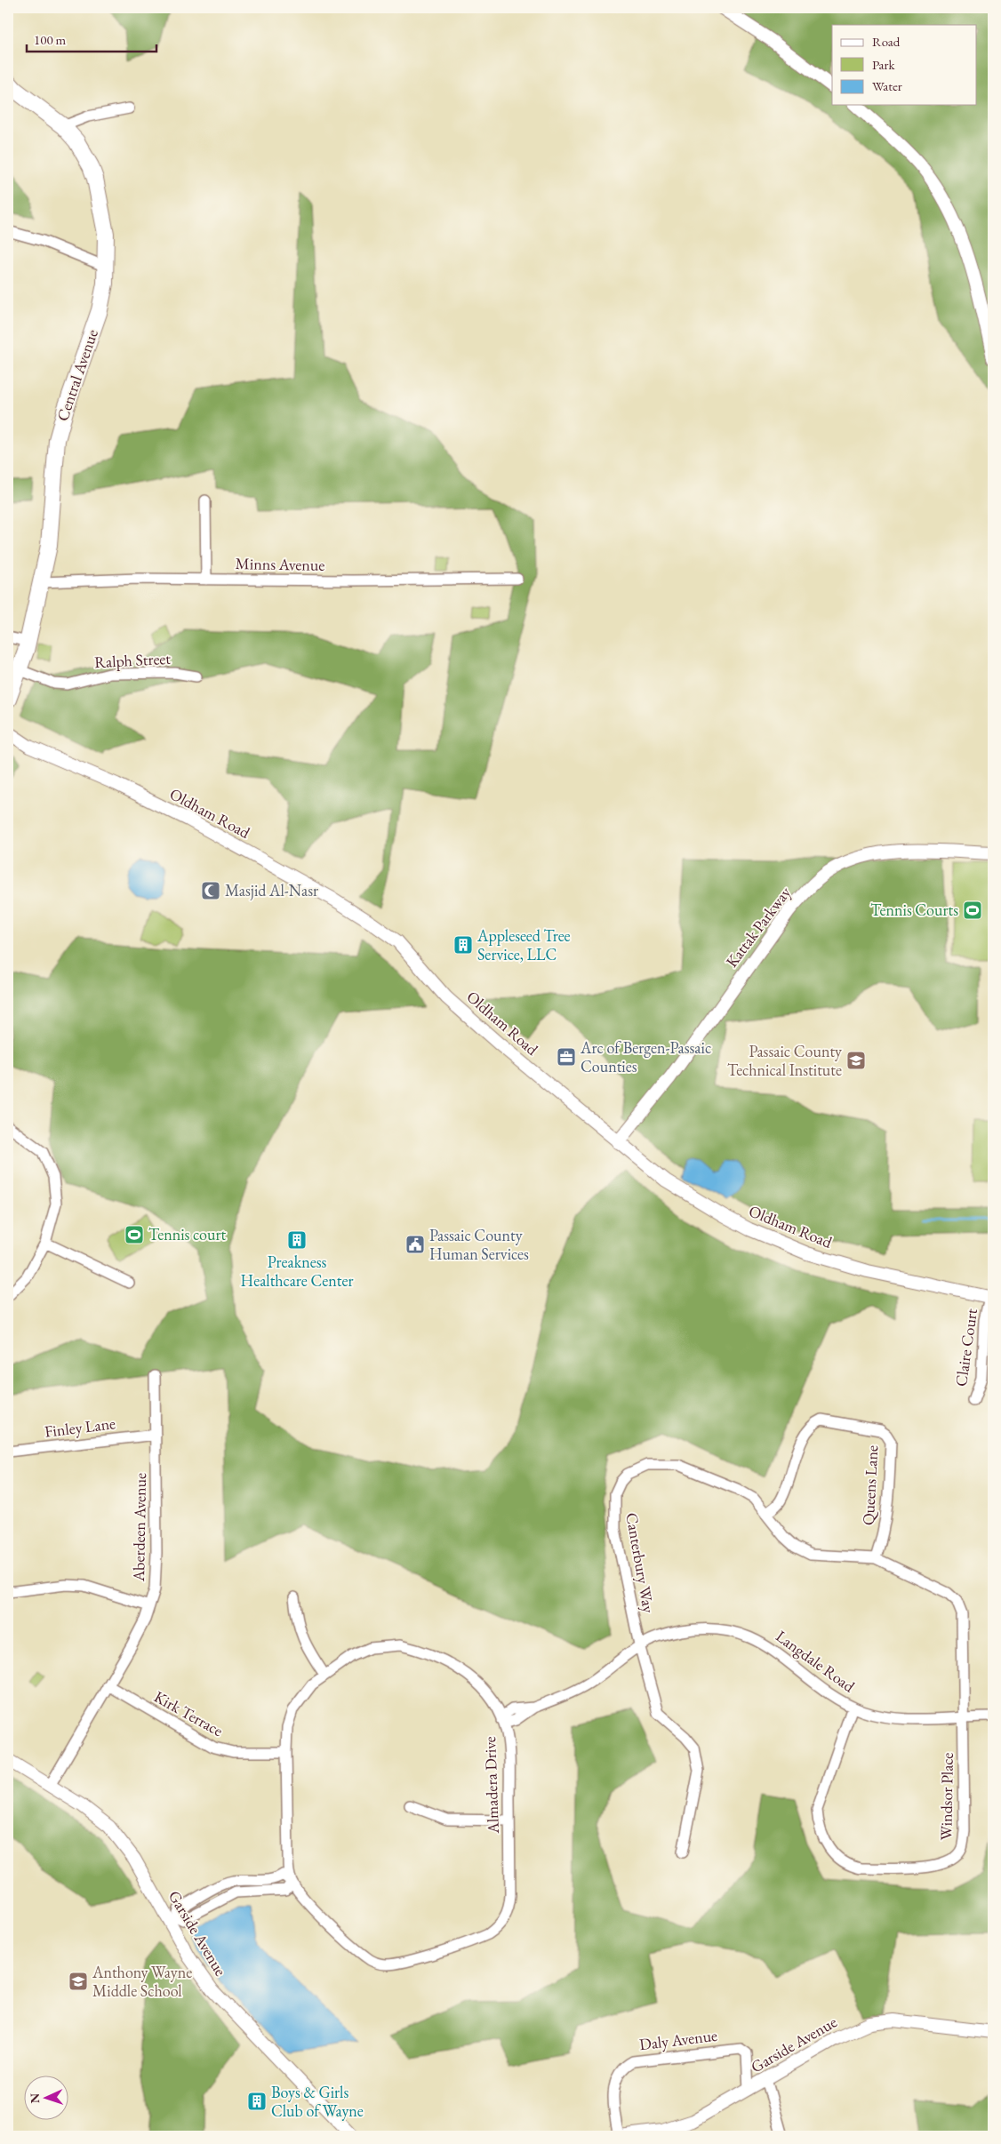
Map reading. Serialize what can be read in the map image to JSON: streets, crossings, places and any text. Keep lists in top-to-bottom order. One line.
{"streets":{"main road":["Central Avenue"],"street":["Minns Avenue","Ralph Street","Oldham Road","Kattak Parkway","Claire Court","Finley Lane","Queens Lane","Aberdeen Avenue","Canterbury Way","Langdale Road","Kirk Terrace","Almadera Drive","Windsor Place","Garside Avenue","Daly Avenue"]},"crossings":[["Central Avenue","Minns Avenue"],["Central Avenue","Ralph Street"],["Oldham Road","Kattak Parkway"],["Oldham Road","Claire Court"],["Finley Lane","Aberdeen Avenue"],["Queens Lane","Canterbury Way"],["Aberdeen Avenue","Kirk Terrace"],["Aberdeen Avenue","Garside Avenue"],["Canterbury Way","Langdale Road"],["Canterbury Way","Windsor Place"],["Langdale Road","Almadera Drive"],["Langdale Road","Windsor Place"],["Kirk Terrace","Almadera Drive"],["Garside Avenue","Daly Avenue"]],"places":{"mosque":["Masjid Al-Nasr"],"sports":["Tennis Courts","Tennis court"],"building":["Appleseed Tree Service, LLC","Preakness Healthcare Center","Boys & Girls Club of Wayne"],"office":["Arc of Bergen-Passaic Counties"],"school or university":["Passaic County Technical Institute","Anthony Wayne Middle School"],"public building":["Passaic County Human Services"]},"legend":["Road","Park","Water"],"scale_bar":"100 m","north":"left"}
